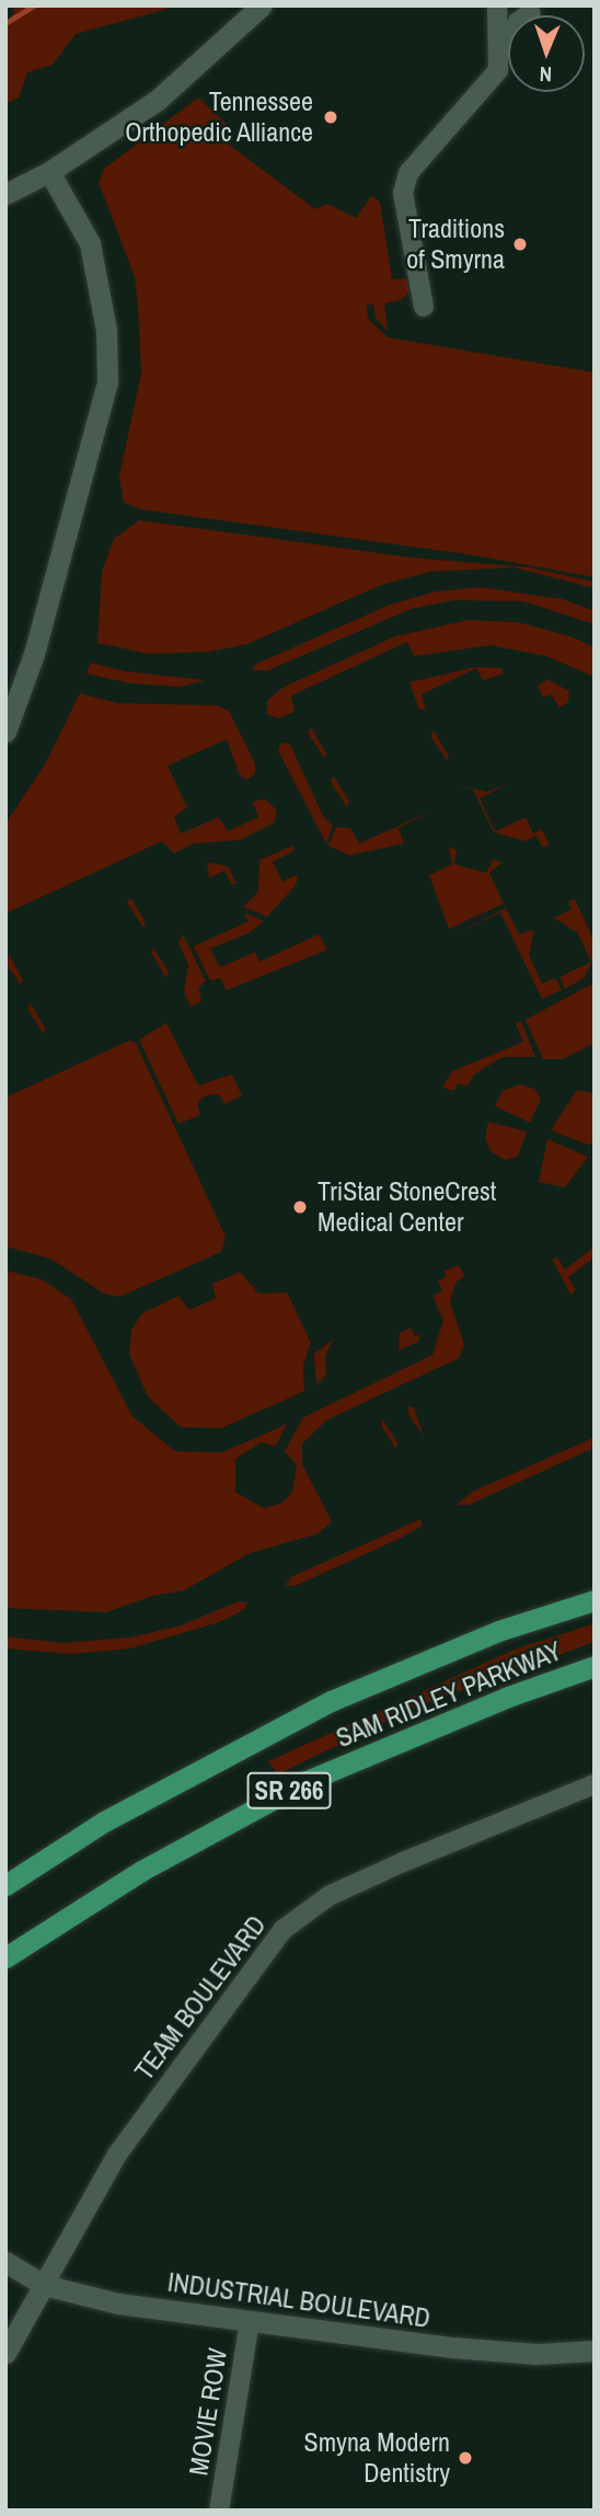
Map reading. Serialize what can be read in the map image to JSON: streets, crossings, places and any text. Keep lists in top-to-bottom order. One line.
{"streets":{"main road":["SAM RIDLEY PARKWAY","SR 266"],"street":["TEAM BOULEVARD","INDUSTRIAL BOULEVARD","MOVIE ROW"]},"crossings":[["TEAM BOULEVARD","INDUSTRIAL BOULEVARD"],["INDUSTRIAL BOULEVARD","MOVIE ROW"]],"places":["Tennessee Orthopedic Alliance","Traditions of Smyrna","TriStar StoneCrest Medical Center","Smyna Modern Dentistry"],"north":"bottom"}
